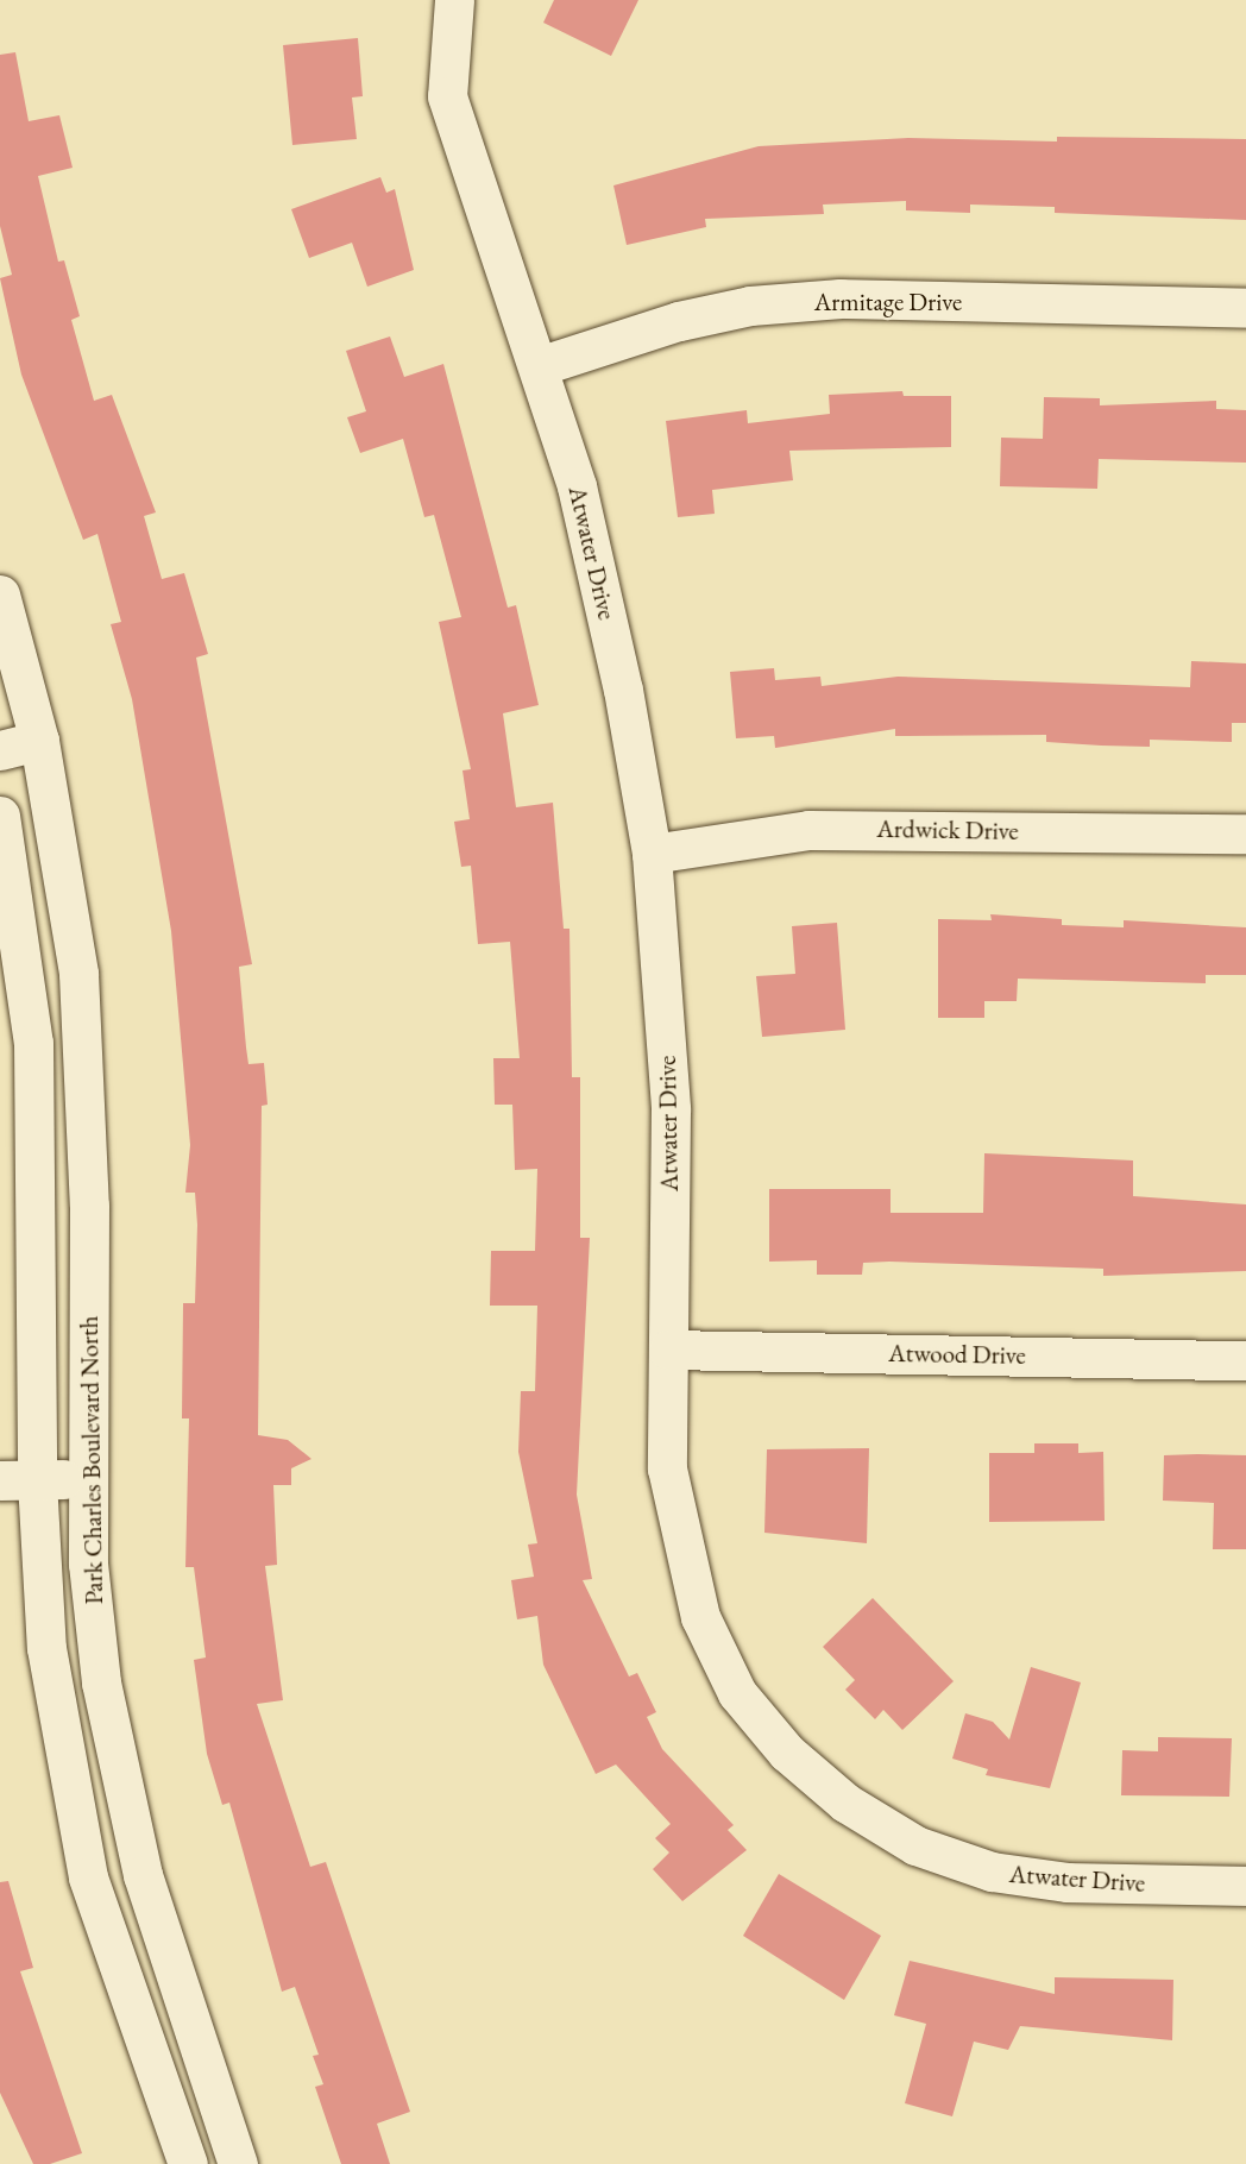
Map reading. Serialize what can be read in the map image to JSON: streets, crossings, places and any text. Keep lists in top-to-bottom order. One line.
{"streets":{"street":["Armitage Drive","Atwater Drive","Ardwick Drive","Atwood Drive","Park Charles Boulevard North"]},"crossings":[["Armitage Drive","Atwater Drive"],["Atwater Drive","Ardwick Drive"],["Atwater Drive","Atwood Drive"]]}
